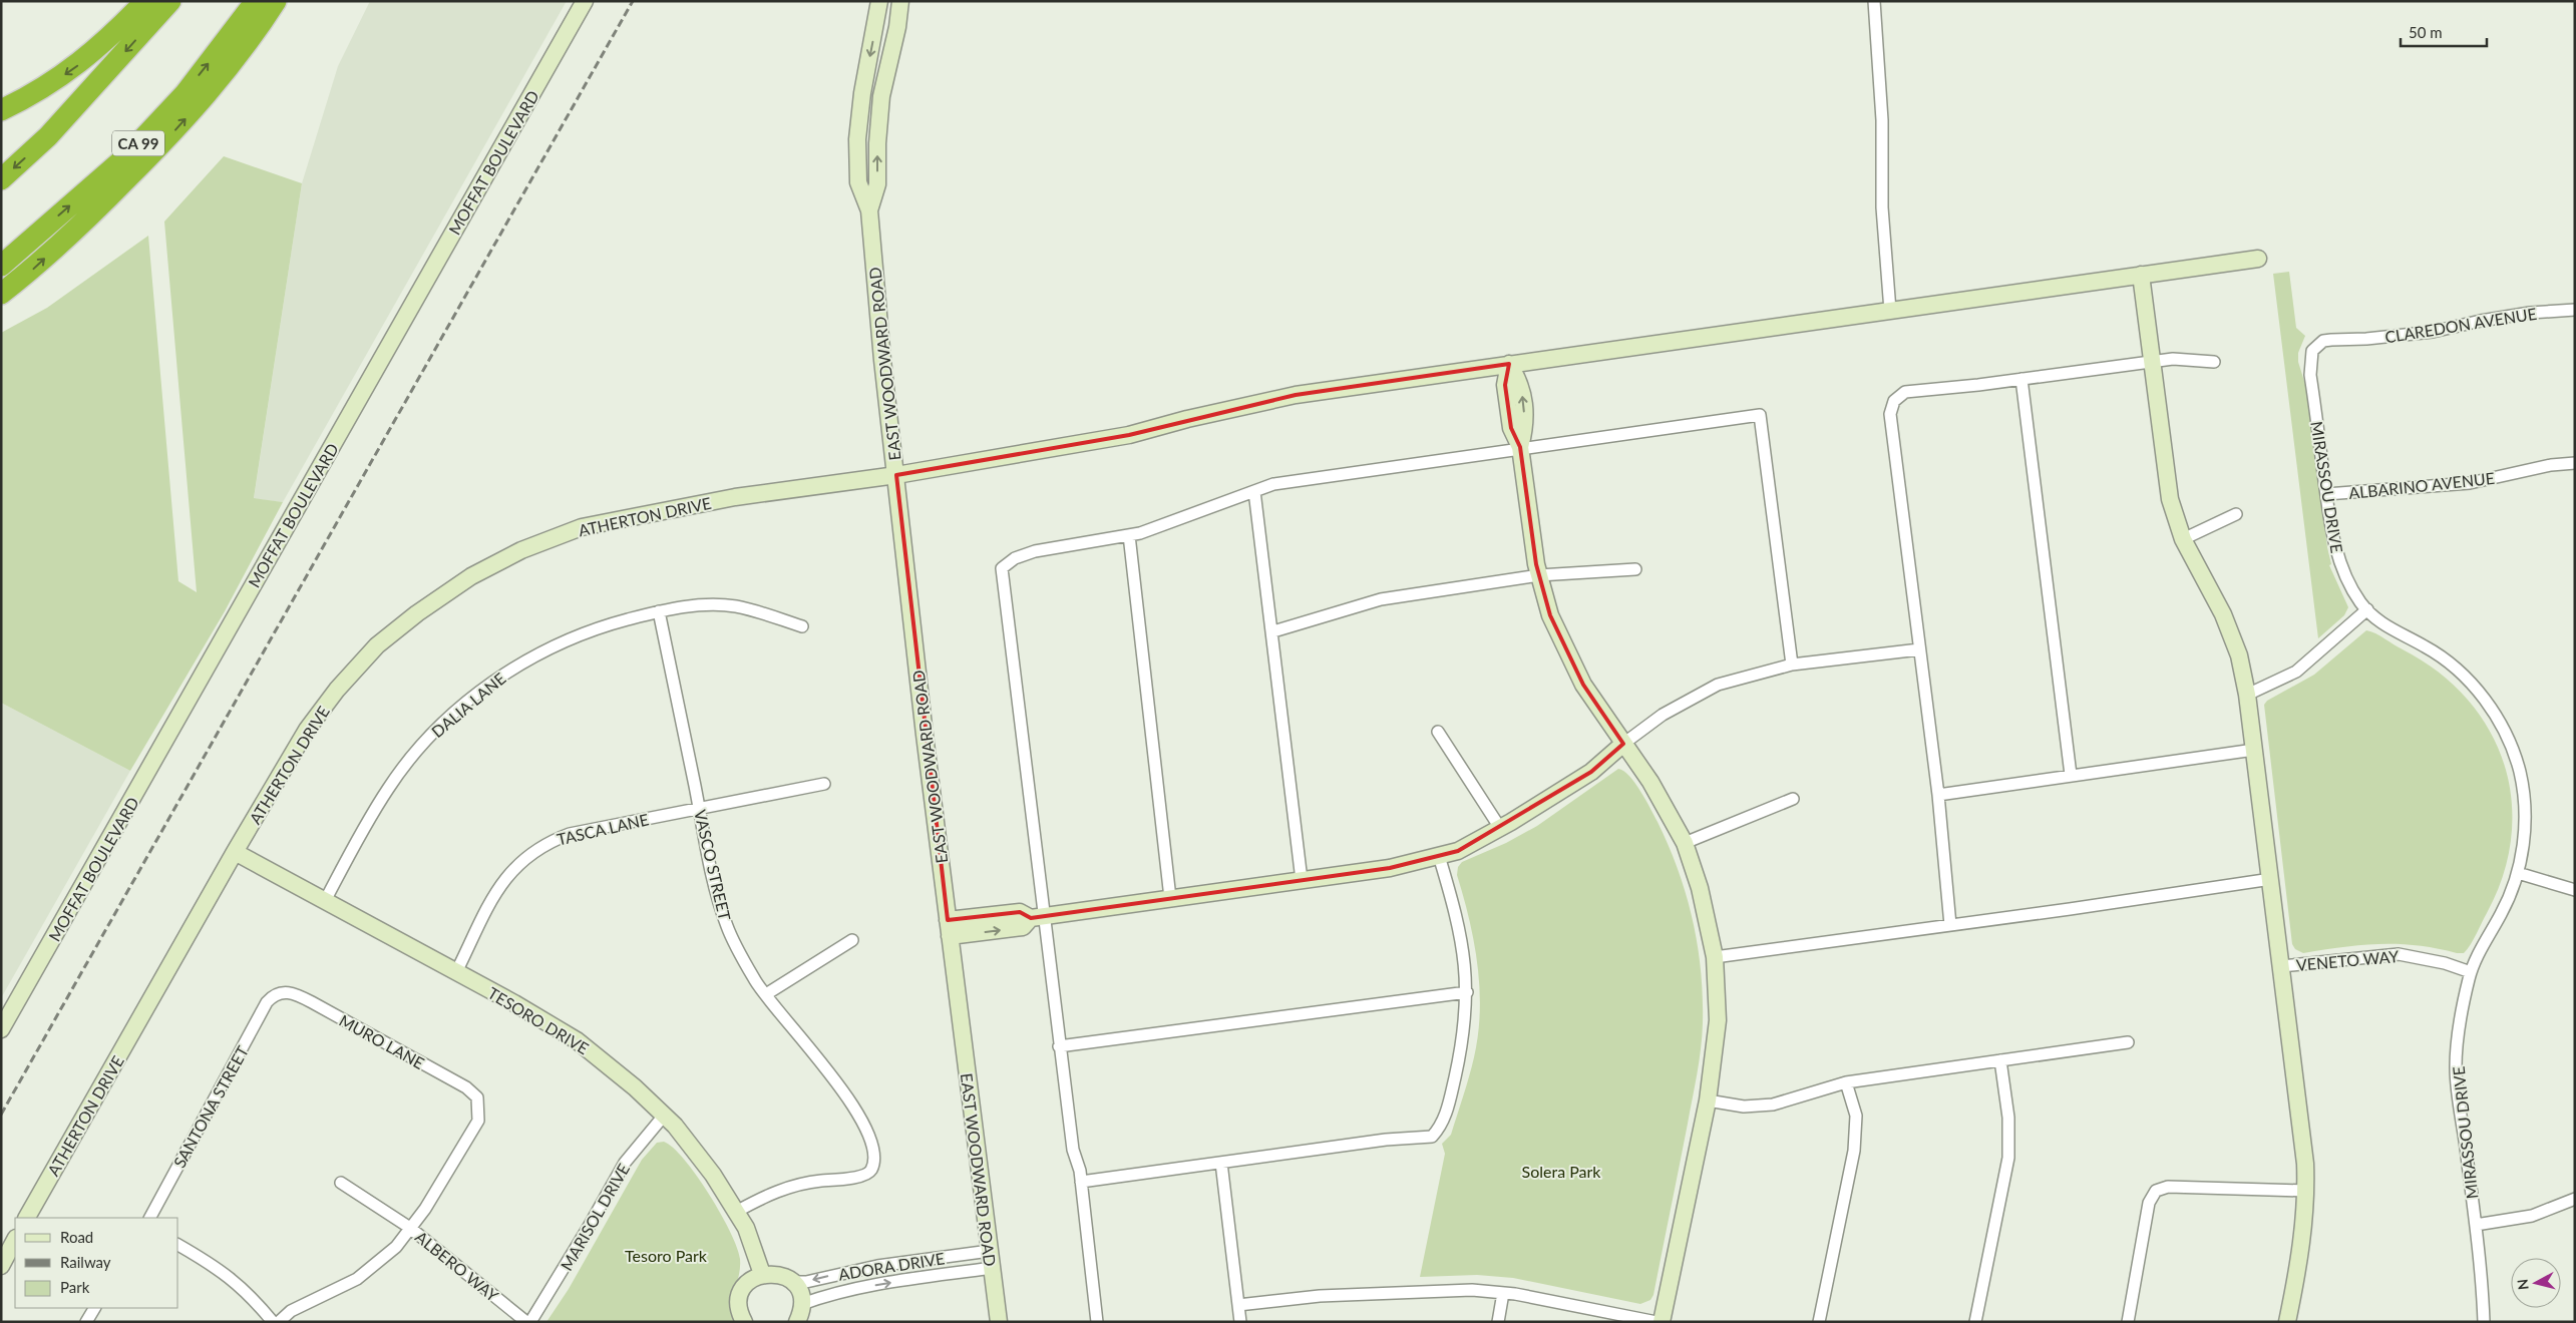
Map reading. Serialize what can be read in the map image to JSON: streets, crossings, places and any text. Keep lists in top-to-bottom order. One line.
{"streets":{"highway":["CA 99"],"street":["MOFFAT BOULEVARD","CLAREDON AVENUE","EAST WOODWARD ROAD","ALBARINO AVENUE","MIRASSOU DRIVE","ATHERTON DRIVE","DALIA LANE","TASCA LANE","VASCO STREET","VENETO WAY","TESORO DRIVE","MURO LANE","SANTONA STREET","MARISOL DRIVE","ALBERO WAY","ADORA DRIVE"]},"crossings":[["CLAREDON AVENUE","MIRASSOU DRIVE"],["EAST WOODWARD ROAD","ATHERTON DRIVE"],["EAST WOODWARD ROAD","ADORA DRIVE"],["ALBARINO AVENUE","MIRASSOU DRIVE"],["MIRASSOU DRIVE","VENETO WAY"],["ATHERTON DRIVE","TESORO DRIVE"],["DALIA LANE","VASCO STREET"],["DALIA LANE","TESORO DRIVE"],["TASCA LANE","VASCO STREET"],["TASCA LANE","TESORO DRIVE"],["VASCO STREET","TESORO DRIVE"],["TESORO DRIVE","MARISOL DRIVE"],["MURO LANE","SANTONA STREET"],["MURO LANE","ALBERO WAY"]],"parks":["Solera Park","Tesoro Park"],"legend":["Road","Railway","Park"],"scale_bar":"50 m","north":"left"}
